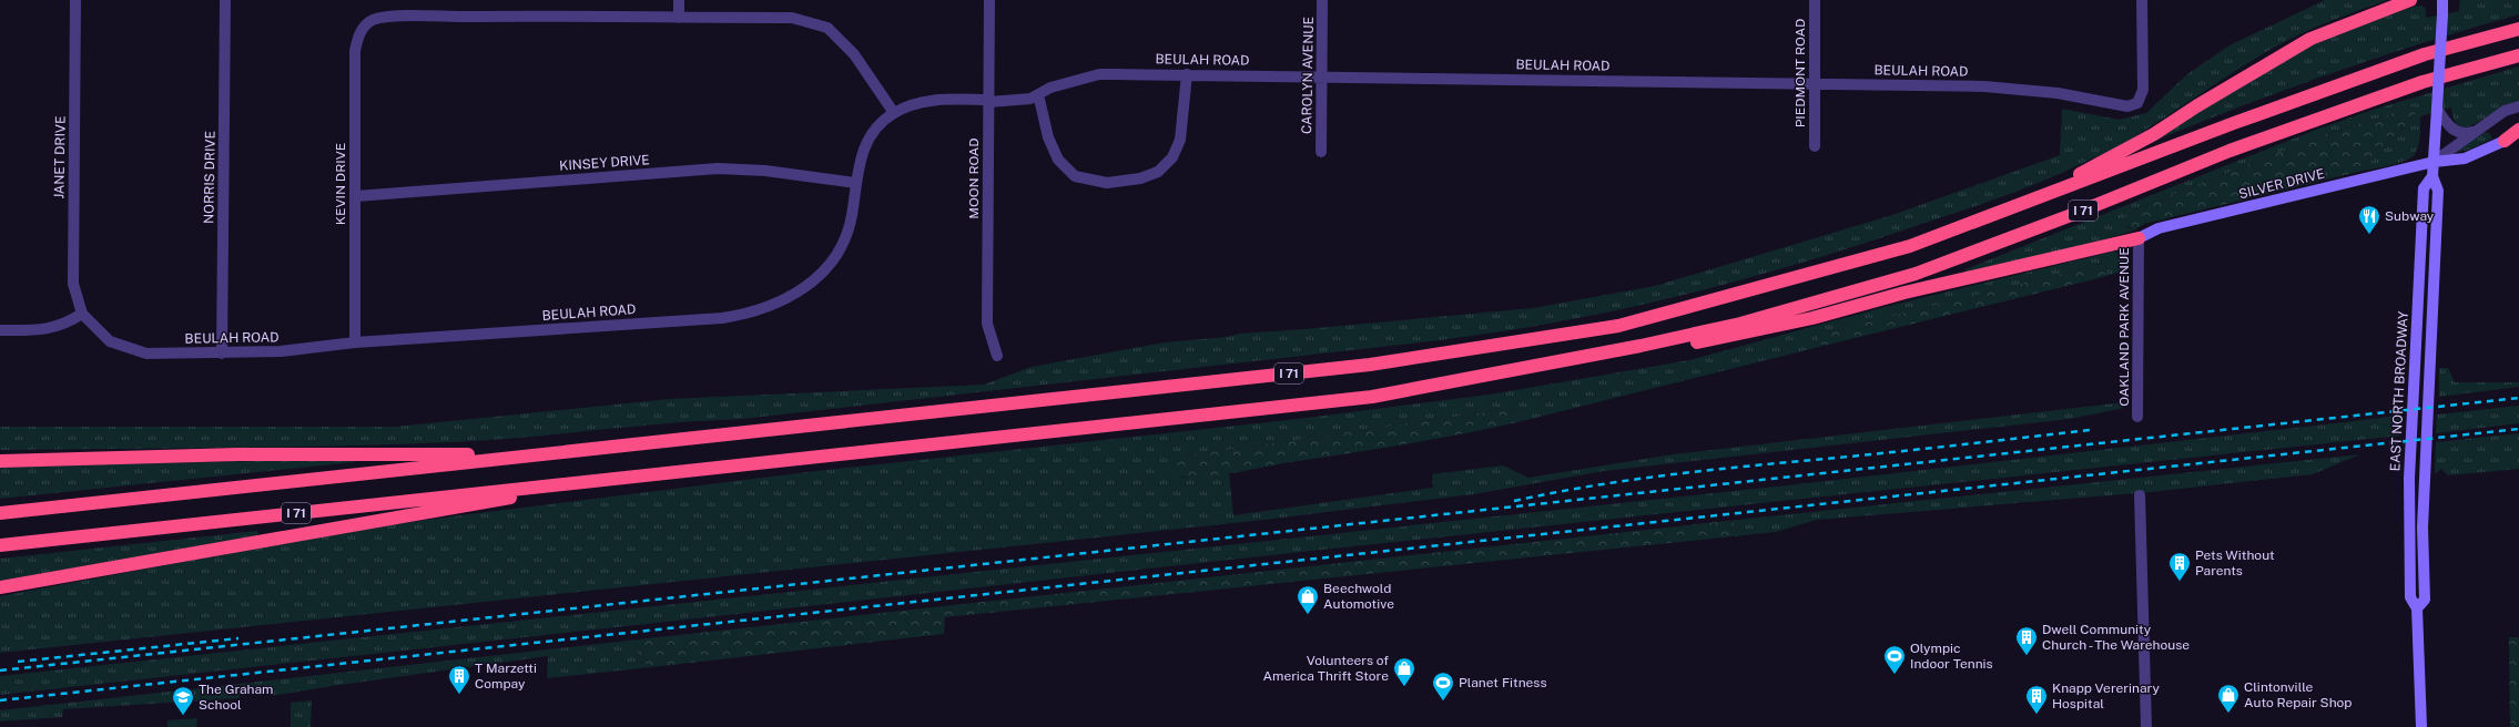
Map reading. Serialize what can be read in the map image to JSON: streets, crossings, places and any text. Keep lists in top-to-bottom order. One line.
{"streets":{"highway":["I 71"],"main road":["SILVER DRIVE","EAST NORTH BROADWAY"],"street":["BEULAH ROAD","PIEDMONT ROAD","CAROLYN AVENUE","JANET DRIVE","KINSEY DRIVE","NORRIS DRIVE","MOON ROAD","KEVIN DRIVE","OAKLAND PARK AVENUE"]},"crossings":[["BEULAH ROAD","PIEDMONT ROAD"],["BEULAH ROAD","CAROLYN AVENUE"],["BEULAH ROAD","JANET DRIVE"],["BEULAH ROAD","KINSEY DRIVE"],["BEULAH ROAD","NORRIS DRIVE"],["BEULAH ROAD","MOON ROAD"],["BEULAH ROAD","KEVIN DRIVE"],["KINSEY DRIVE","KEVIN DRIVE"],["SILVER DRIVE","OAKLAND PARK AVENUE"],["SILVER DRIVE","EAST NORTH BROADWAY"]],"places":{"restaurant":["Subway"],"building":["Pets Without Parents","Dwell Community Church - The Warehouse","T Marzetti Compay","Knapp Vererinary Hospital"],"shop":["Beechwold Automotive","Volunteers of America Thrift Store","Clintonville Auto Repair Shop"],"sports":["Olympic Indoor Tennis","Planet Fitness"],"school or university":["The Graham School"]}}
